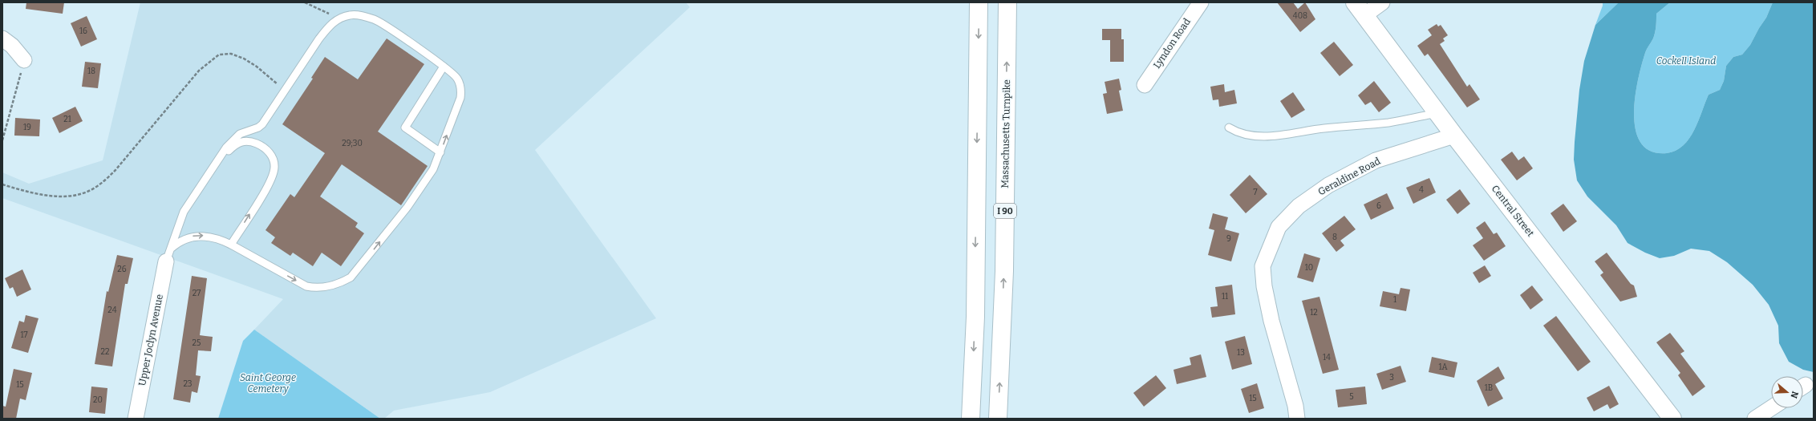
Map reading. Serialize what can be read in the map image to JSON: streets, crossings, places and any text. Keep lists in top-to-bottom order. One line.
{"streets":{"main road":["Massachusetts Turnpike","I 90","Central Street"],"street":["Lyndon Road","Geraldine Road","Upper Joclyn Avenue"]},"crossings":[["Geraldine Road","Central Street"]],"parks":["Cockell Island","Saint George Cemetery"],"house_numbers":["408","16","18","21","19","29;30","4","7","6","8","9","10","26","27","11","1","24","12","17","25","22","13","14","1A","3","23","15","1B","5","15","20"],"north":"right"}
